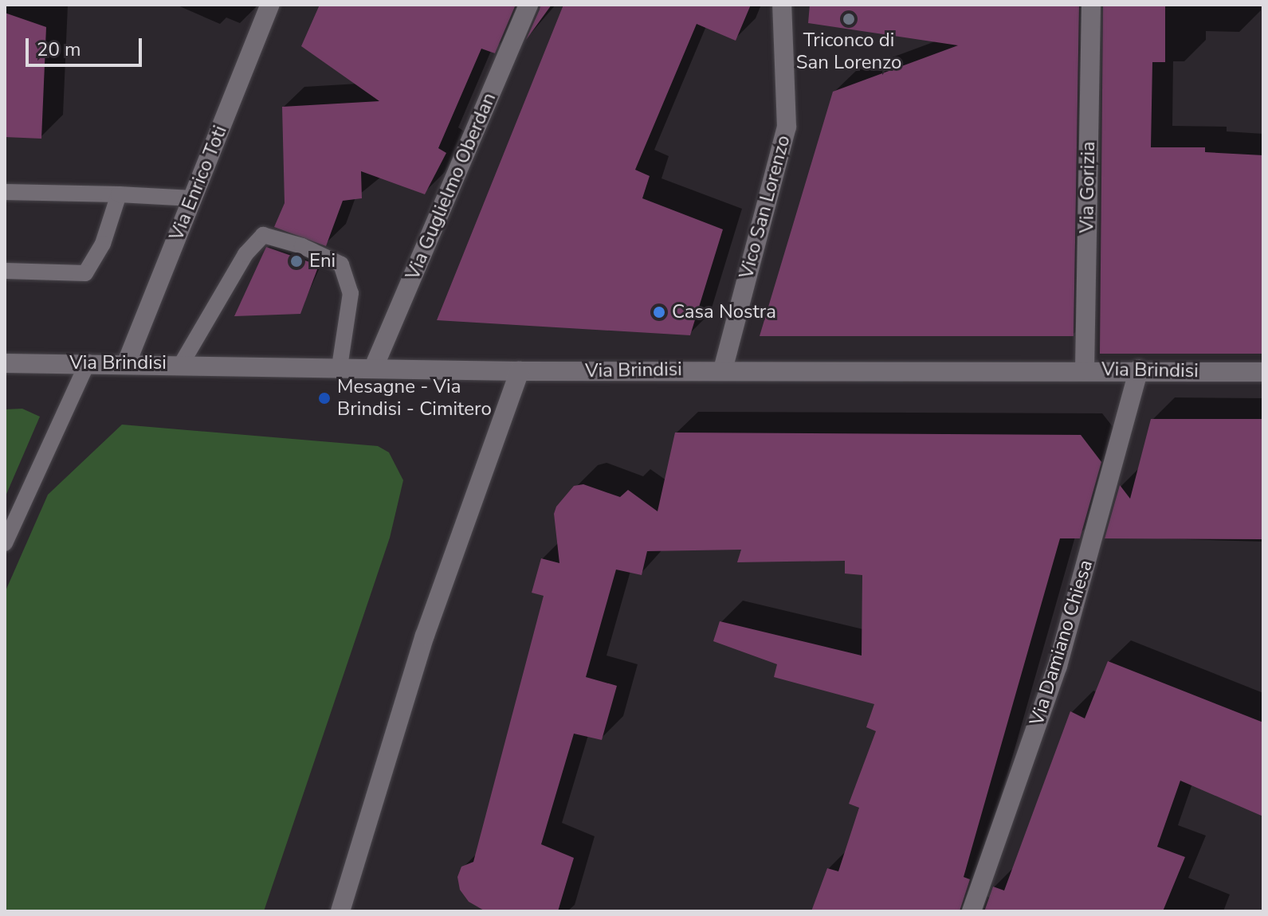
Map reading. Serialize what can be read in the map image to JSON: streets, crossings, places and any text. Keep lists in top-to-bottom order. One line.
{"streets":{"street":["Via Enrico Toti","Via Guglielmo Oberdan","Via Gorizia","Vico San Lorenzo","Via Brindisi","Via Damiano Chiesa"]},"crossings":[["Via Enrico Toti","Via Brindisi"],["Via Guglielmo Oberdan","Via Brindisi"],["Via Gorizia","Via Brindisi"],["Vico San Lorenzo","Via Brindisi"],["Via Brindisi","Via Damiano Chiesa"]],"places":["Triconco di San Lorenzo","Eni","Casa Nostra","Mesagne - Via Brindisi - Cimitero"],"scale_bar":"20 m"}
